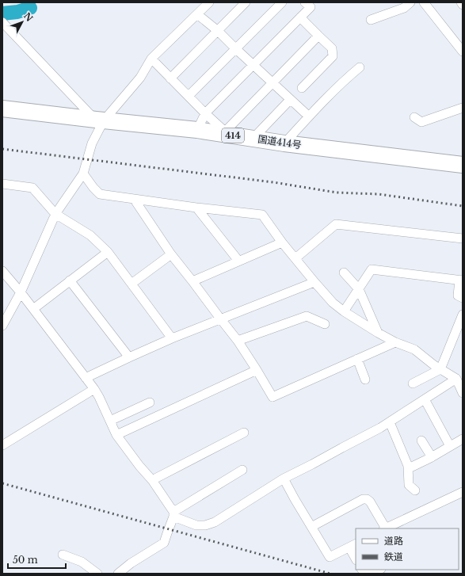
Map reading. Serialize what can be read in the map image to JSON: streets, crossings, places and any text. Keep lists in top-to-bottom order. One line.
{"streets":{"highway":["414","国道414号"]},"legend":["道路","鉄道"],"scale_bar":"50 m","north":"top right"}
